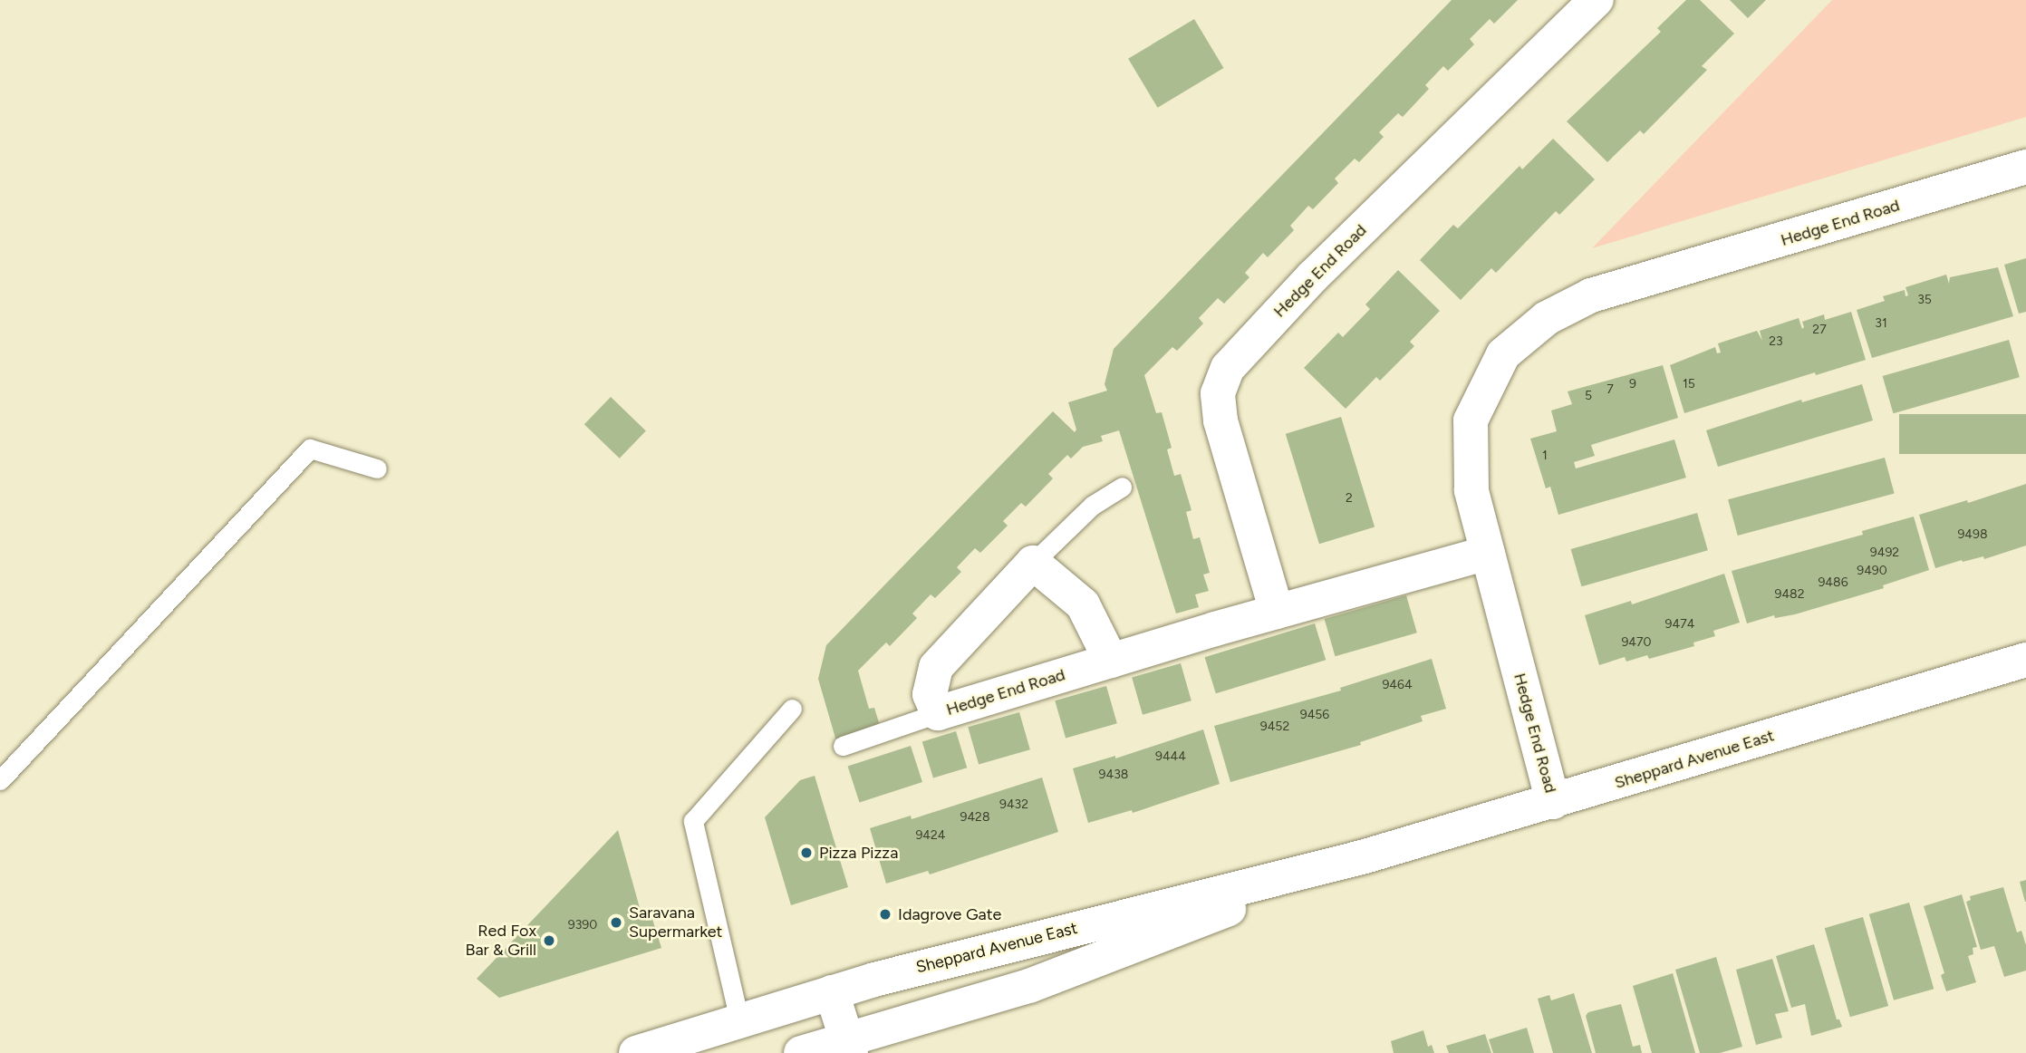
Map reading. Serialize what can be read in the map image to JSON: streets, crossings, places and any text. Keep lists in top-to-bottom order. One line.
{"streets":{"street":["Hedge End Road","Sheppard Avenue East"]},"crossings":[["Hedge End Road","Sheppard Avenue East"]],"places":["Pizza Pizza","Idagrove Gate","Saravana Supermarket","Red Fox Bar & Grill"],"house_numbers":["35","31","27","23","9","15","7","5","1","2","9498","9492","9490","9486","9482","9474","9470","9464","9456","9452","9444","9438","9432","9428","9424","9390"]}
